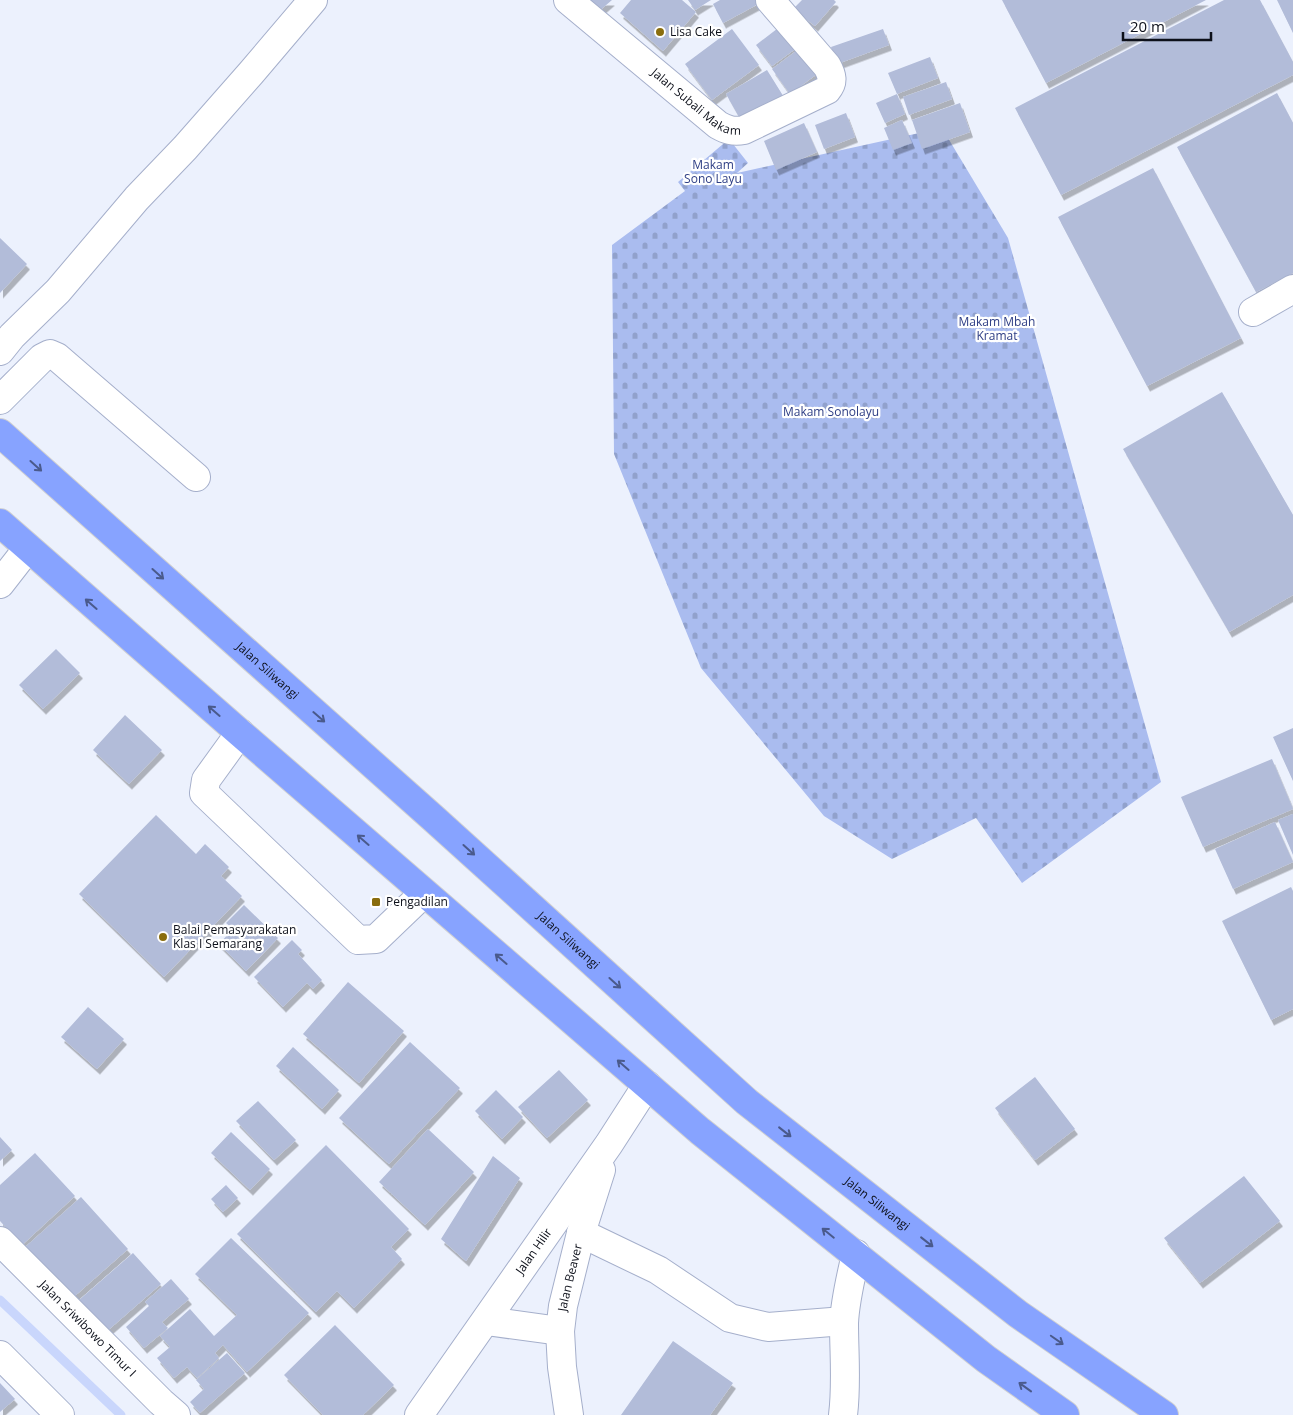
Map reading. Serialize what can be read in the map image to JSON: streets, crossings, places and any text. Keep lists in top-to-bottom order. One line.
{"streets":{"highway":["Jalan Siliwangi"],"street":["Jalan Subali Makam","Jalan Hilir","Jalan Beaver","Jalan Sriwibowo Timur I"]},"crossings":[["Jalan Hilir","Jalan Beaver"]],"parks":["Makam Sono Layu","Makam Mbah Kramat","Makam Sonolayu"],"places":{"other":["Lisa Cake","Balai Pemasyarakatan Klas I Semarang"],"transit":["Pengadilan"]},"scale_bar":"20 m"}
